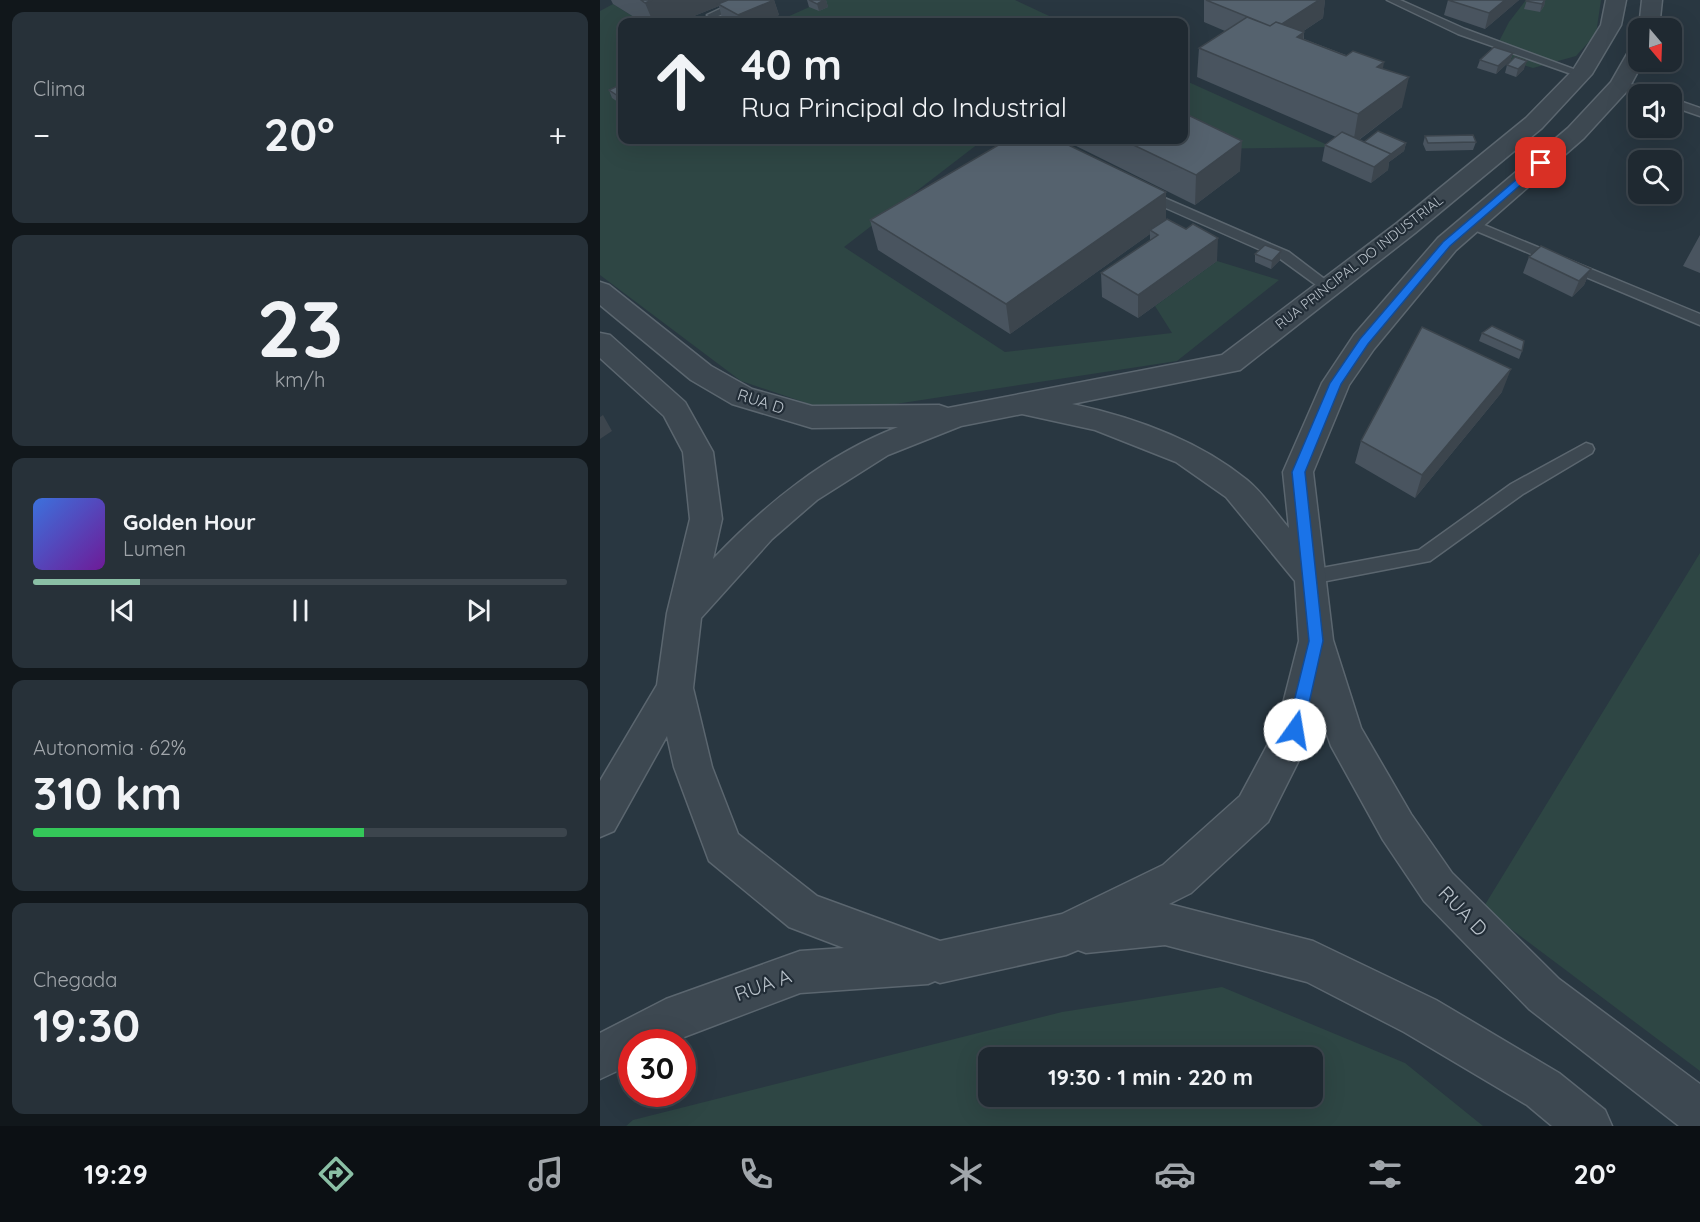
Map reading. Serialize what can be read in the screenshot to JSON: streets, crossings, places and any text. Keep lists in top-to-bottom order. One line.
{"streets":{"street":["RUA PRINCIPAL DO INDUSTRIAL","RUA D","RUA A"]},"crossings":[["RUA PRINCIPAL DO INDUSTRIAL","RUA D"]],"north":"bottom","page":{"tile":["Clima",["23","km/h"],["Autonomia · 62%","310 km"],["Chegada","19:30"]],"turn":["40 m","Rua Principal do Industrial"],"heat":["−","20°","+"],"song":["Golden Hour","Lumen"],"limit":"30","trip":"19:30 · 1 min · 220 m","tabs":["19:29","20°"]}}
